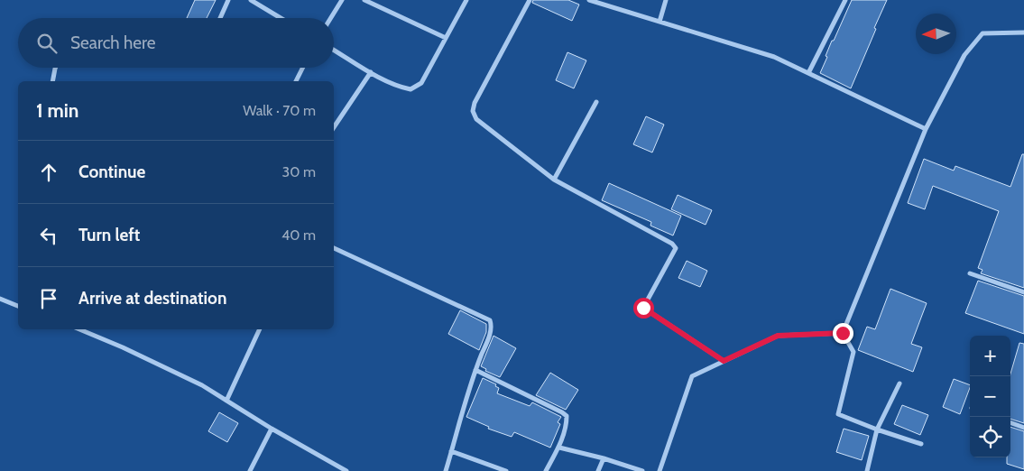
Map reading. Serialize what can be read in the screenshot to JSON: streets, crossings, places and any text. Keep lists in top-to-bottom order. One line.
{"north":"left","page":{"search":"Search here","heading":["1 min","Walk · 70 m"],"list":[["Continue","30 m"],["Turn left","40 m"],"Arrive at destination"],"map_buttons":["+","−"]}}
